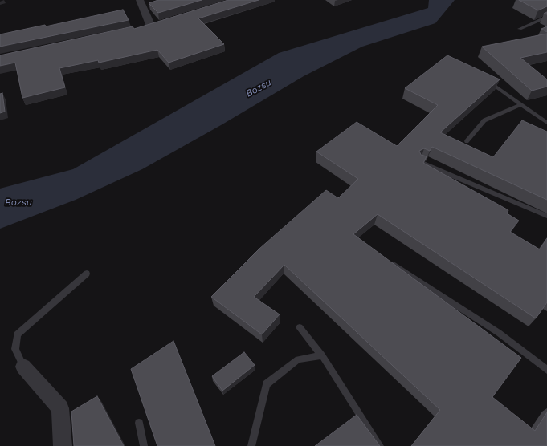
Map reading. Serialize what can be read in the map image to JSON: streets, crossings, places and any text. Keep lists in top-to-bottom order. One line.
{"water":["Bozsu"]}
